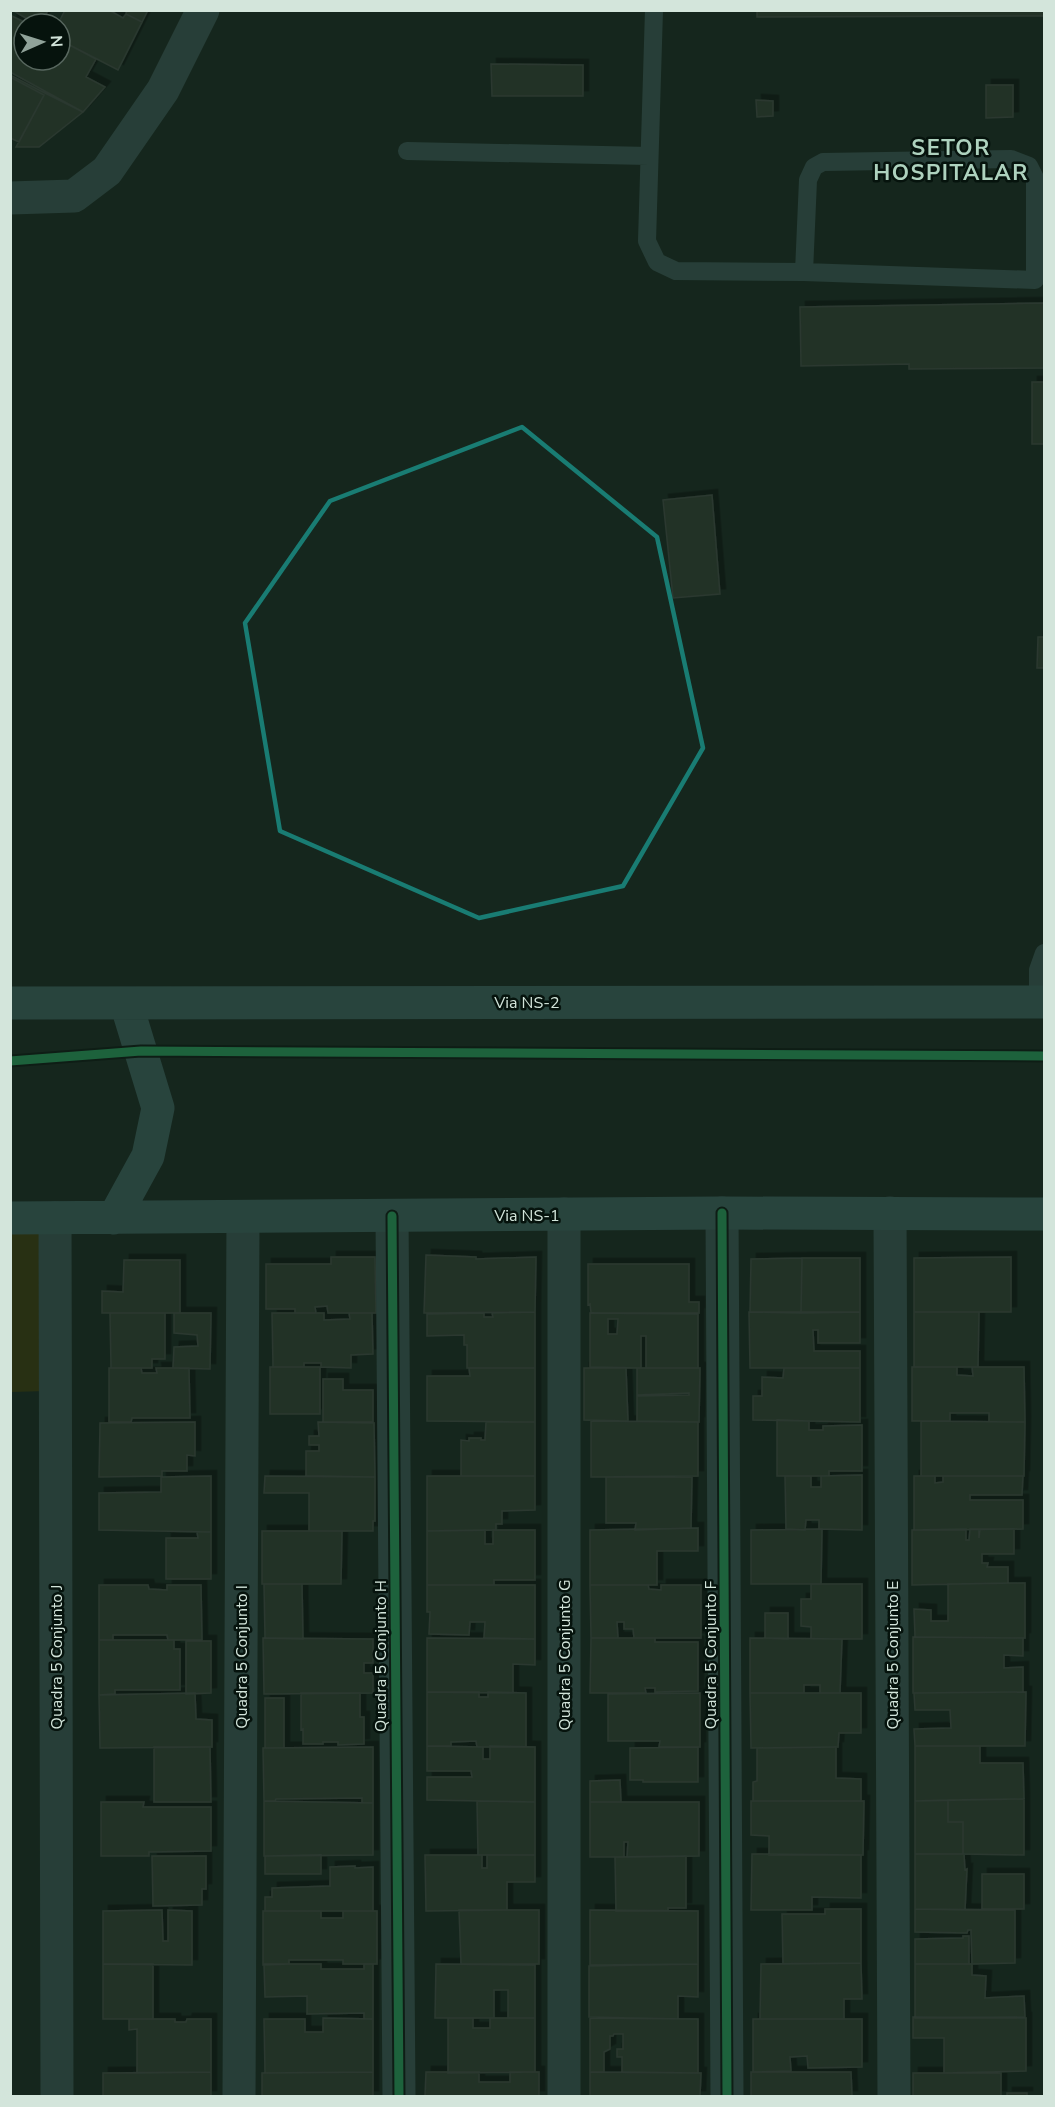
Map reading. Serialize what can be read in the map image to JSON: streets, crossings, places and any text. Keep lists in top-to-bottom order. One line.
{"streets":{"main road":["Via NS-2","Via NS-1"],"street":["Quadra 5 Conjunto G","Quadra 5 Conjunto F","Quadra 5 Conjunto E","Quadra 5 Conjunto H","Quadra 5 Conjunto J","Quadra 5 Conjunto I"]},"crossings":[["Via NS-1","Quadra 5 Conjunto G"],["Via NS-1","Quadra 5 Conjunto F"],["Via NS-1","Quadra 5 Conjunto E"],["Via NS-1","Quadra 5 Conjunto H"],["Via NS-1","Quadra 5 Conjunto J"],["Via NS-1","Quadra 5 Conjunto I"]],"districts":["SETOR HOSPITALAR"],"north":"right"}
